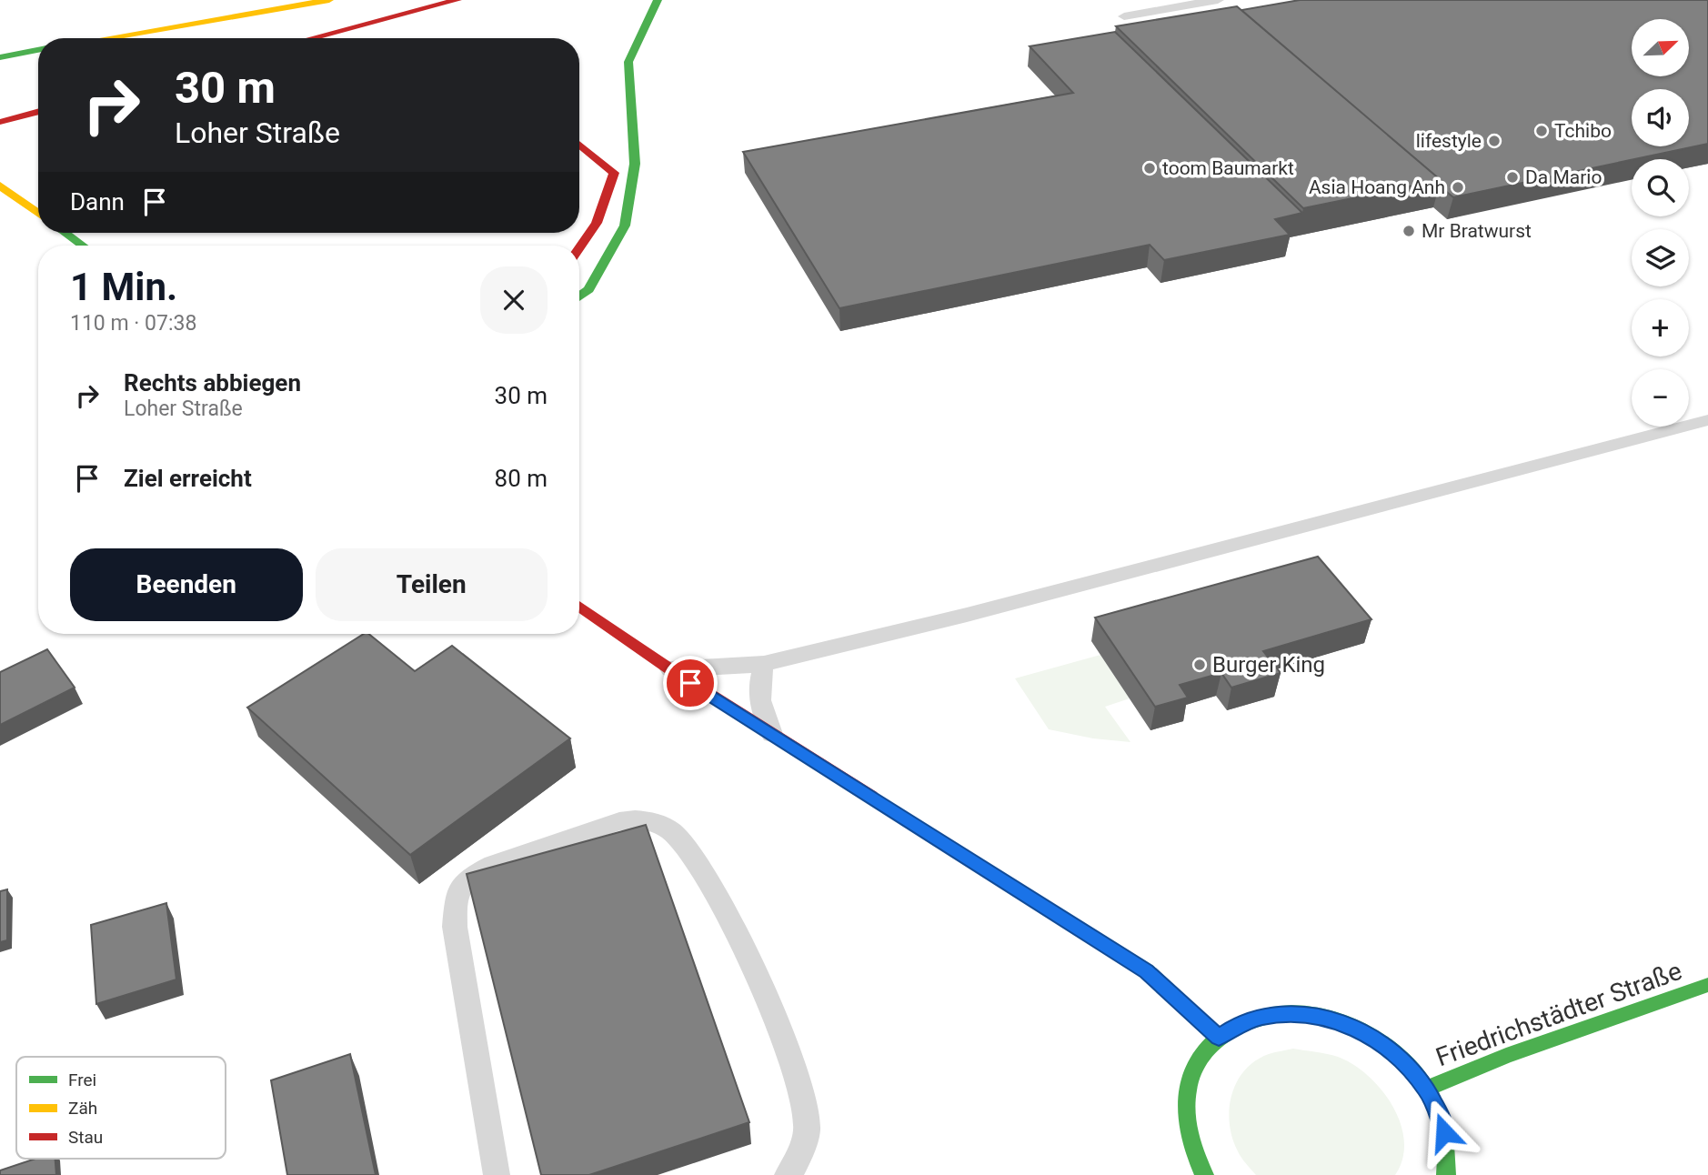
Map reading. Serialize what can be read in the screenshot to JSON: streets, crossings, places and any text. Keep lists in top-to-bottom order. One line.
{"streets":{"main road":["Friedrichstädter Straße"]},"places":["Tchibo","lifestyle","toom Baumarkt","Da Mario","Asia Hoang Anh","Mr Bratwurst","Burger King"],"legend":["Frei","Zäh","Stau"],"north":"top right","page":{"map_buttons":["+","−"],"turn":["30 m","Loher Straße"],"then":"Dann","heading":["1 Min.","110 m · 07:38"],"list":[{"name":"Rechts abbiegen","note":"Loher Straße","value":"30 m"},{"name":"Ziel erreicht","value":"80 m"}],"buttons":["Beenden","Teilen"]}}
